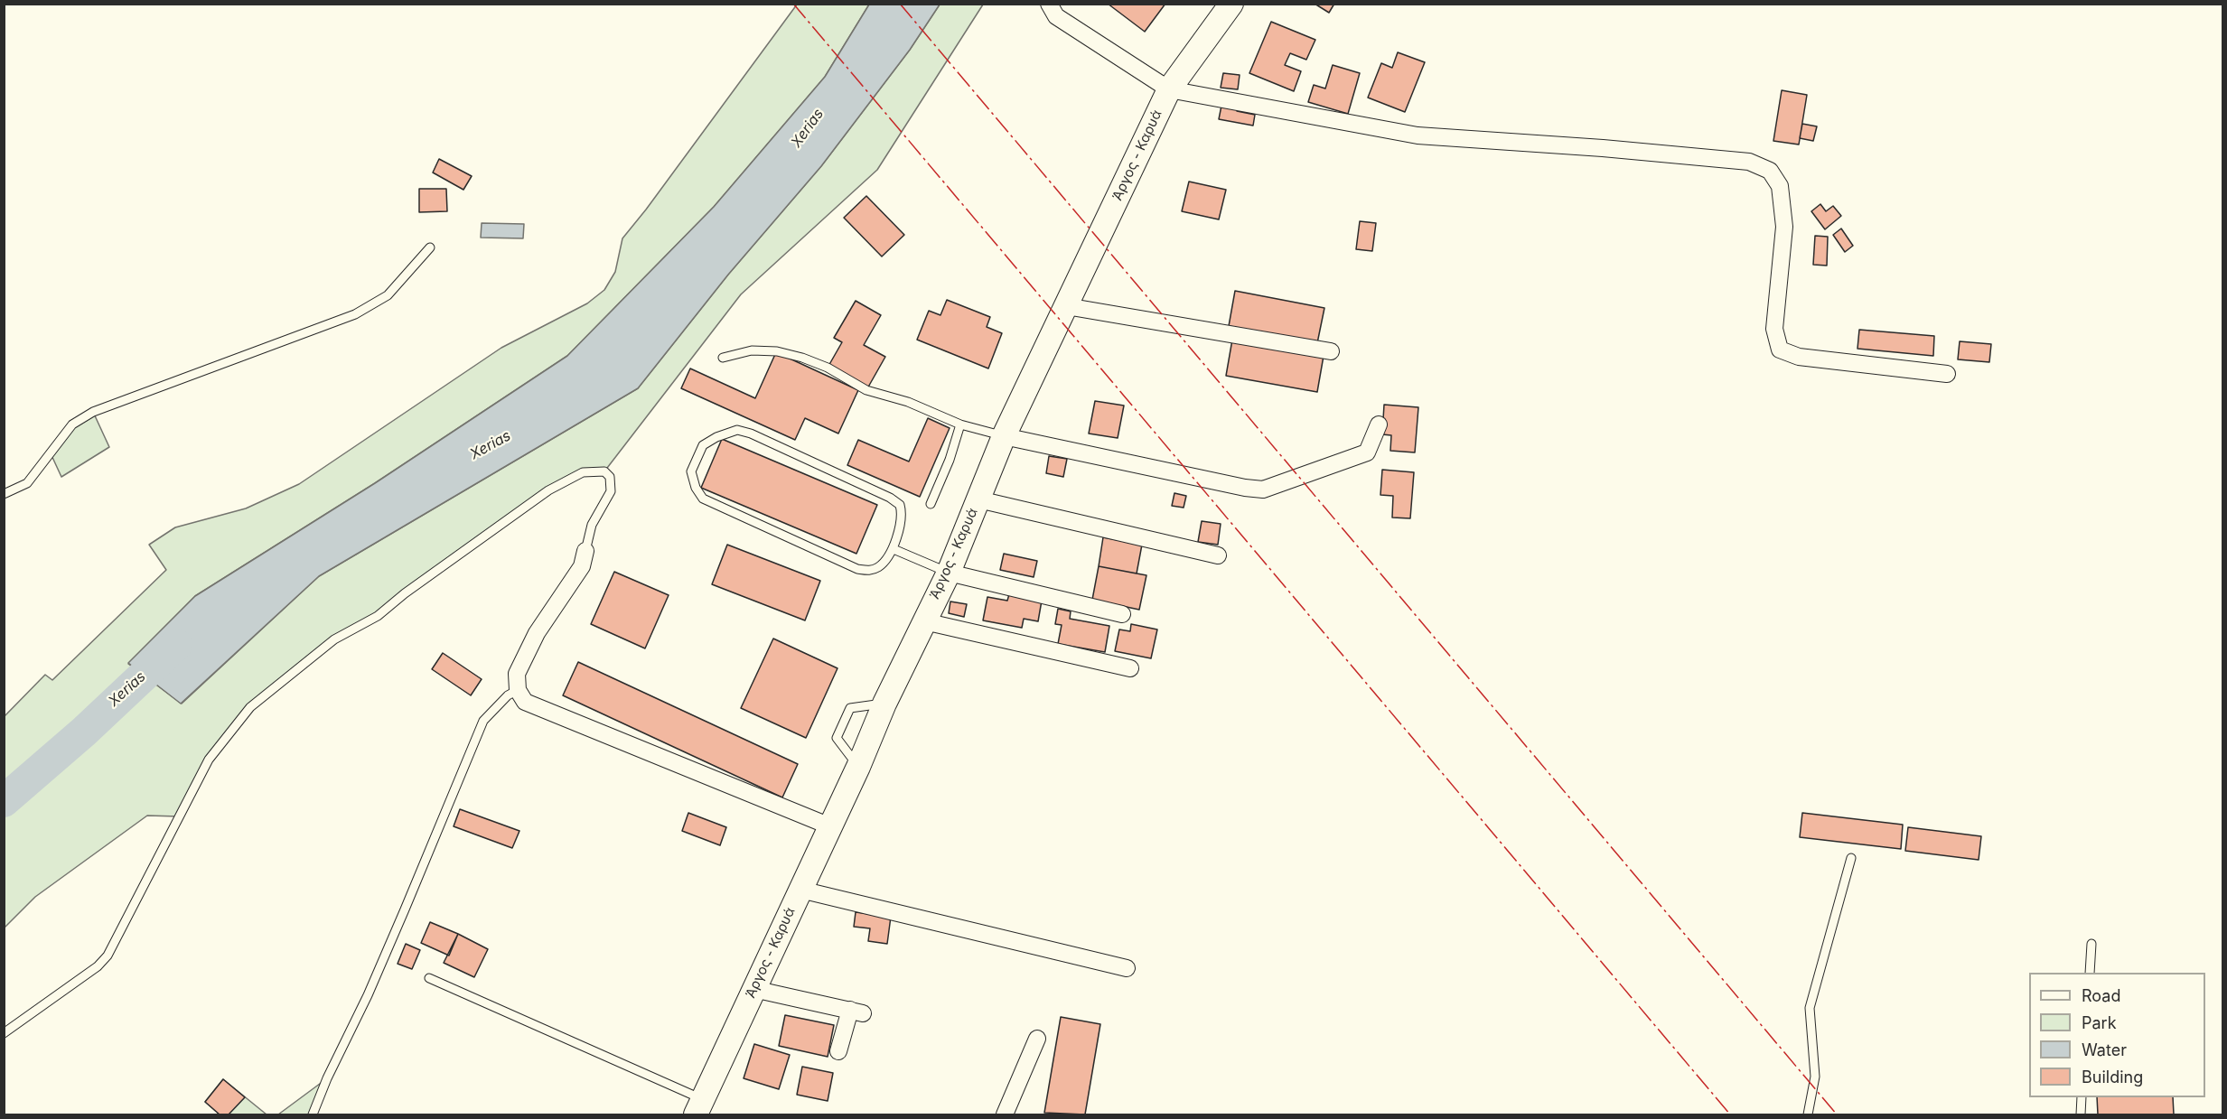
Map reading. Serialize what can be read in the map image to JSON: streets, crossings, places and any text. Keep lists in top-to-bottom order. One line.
{"streets":{"main road":["Άργος - Καρυά"]},"water":["Xerias"],"legend":["Road","Park","Water","Building"]}
